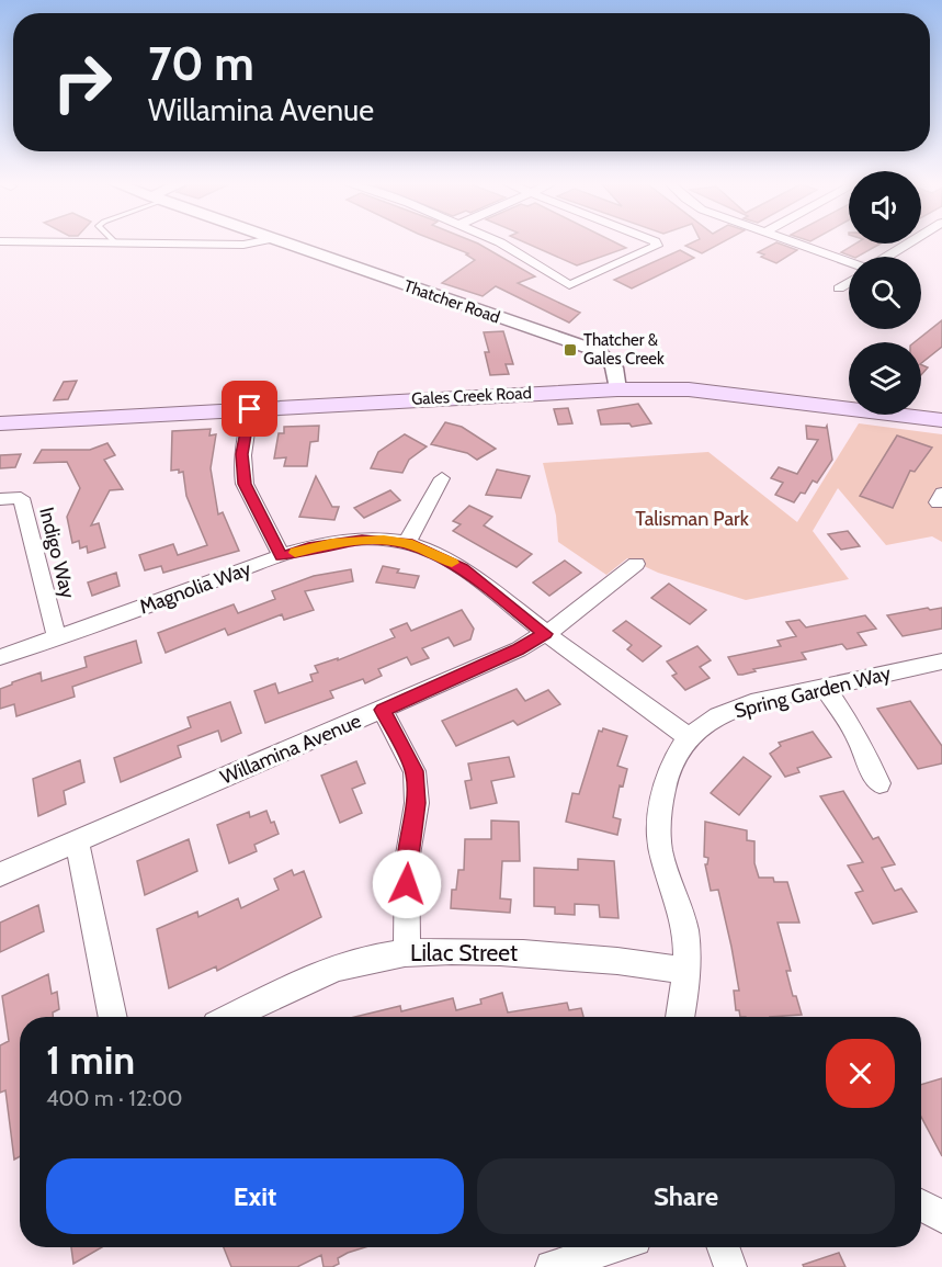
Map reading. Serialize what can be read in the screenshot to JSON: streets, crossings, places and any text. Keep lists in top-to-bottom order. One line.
{"streets":{"main road":["Gales Creek Road"],"street":["Thatcher Road","Indigo Way","Magnolia Way","Spring Garden Way","Willamina Avenue","Lilac Street"]},"crossings":[["Thatcher Road","Gales Creek Road"],["Indigo Way","Magnolia Way"],["Magnolia Way","Spring Garden Way"],["Magnolia Way","Willamina Avenue"]],"parks":["Talisman Park"],"places":{"transit":["Thatcher & Gales Creek"]},"page":{"turn":["70 m","Willamina Avenue"],"heading":["1 min","400 m · 12:00"],"buttons":["Exit","Share"]}}
